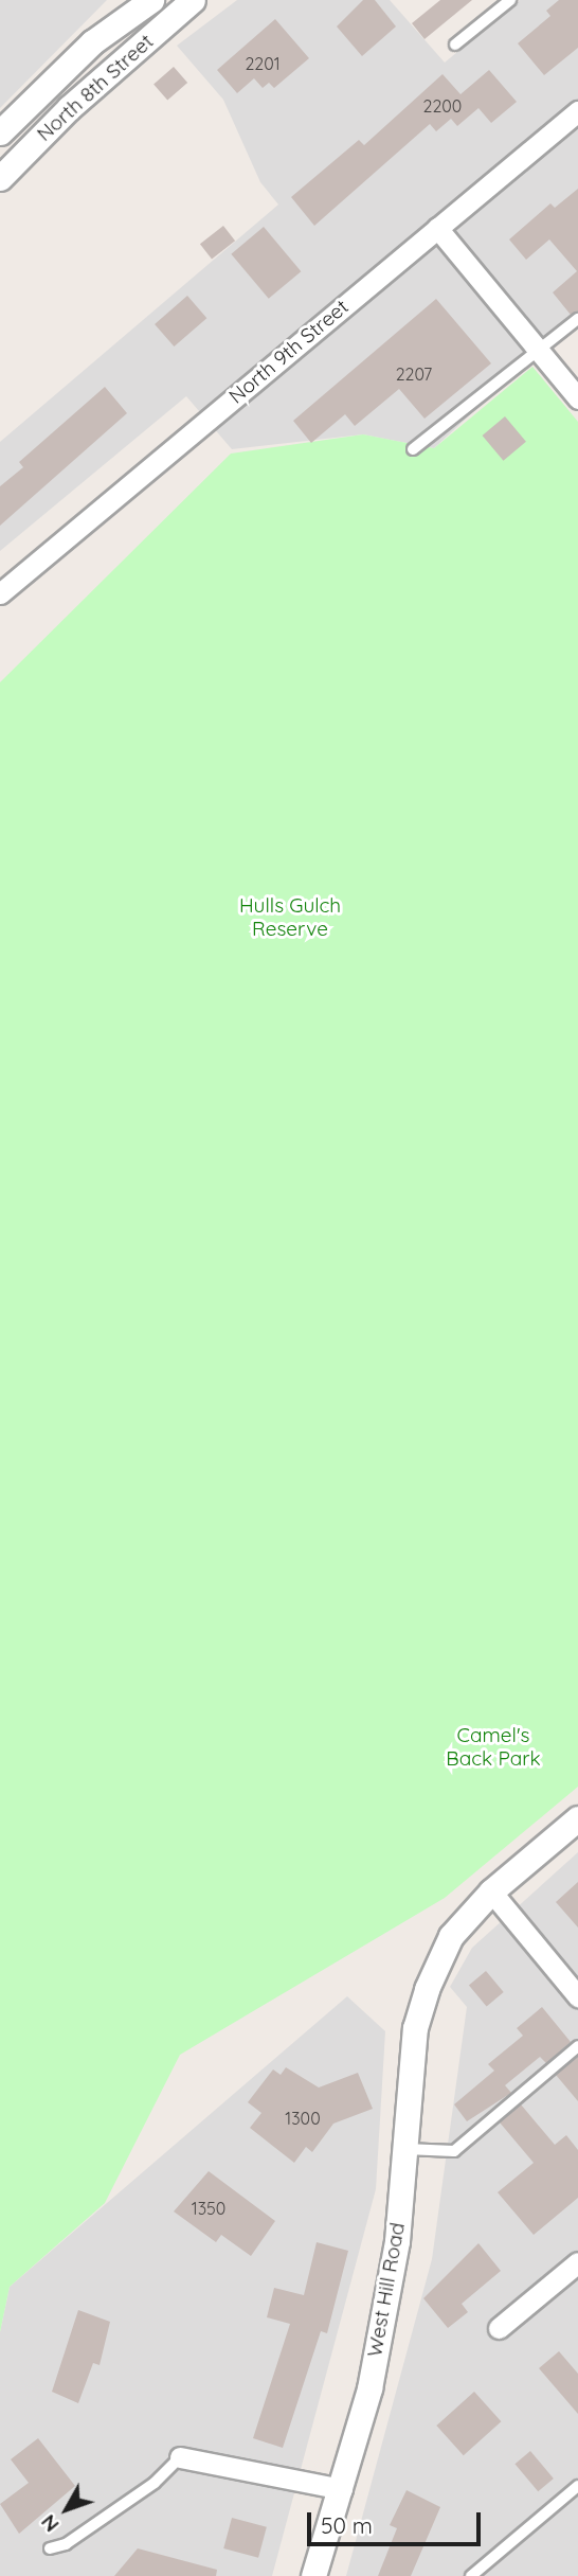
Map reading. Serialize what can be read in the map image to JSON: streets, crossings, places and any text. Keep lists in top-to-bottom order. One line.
{"streets":{"street":["North 8th Street","North 9th Street","West Hill Road"]},"parks":["Hulls Gulch Reserve","Camel's Back Park"],"house_numbers":["2201","2200","2207","1300","1350"],"scale_bar":"50 m","north":"bottom left"}
